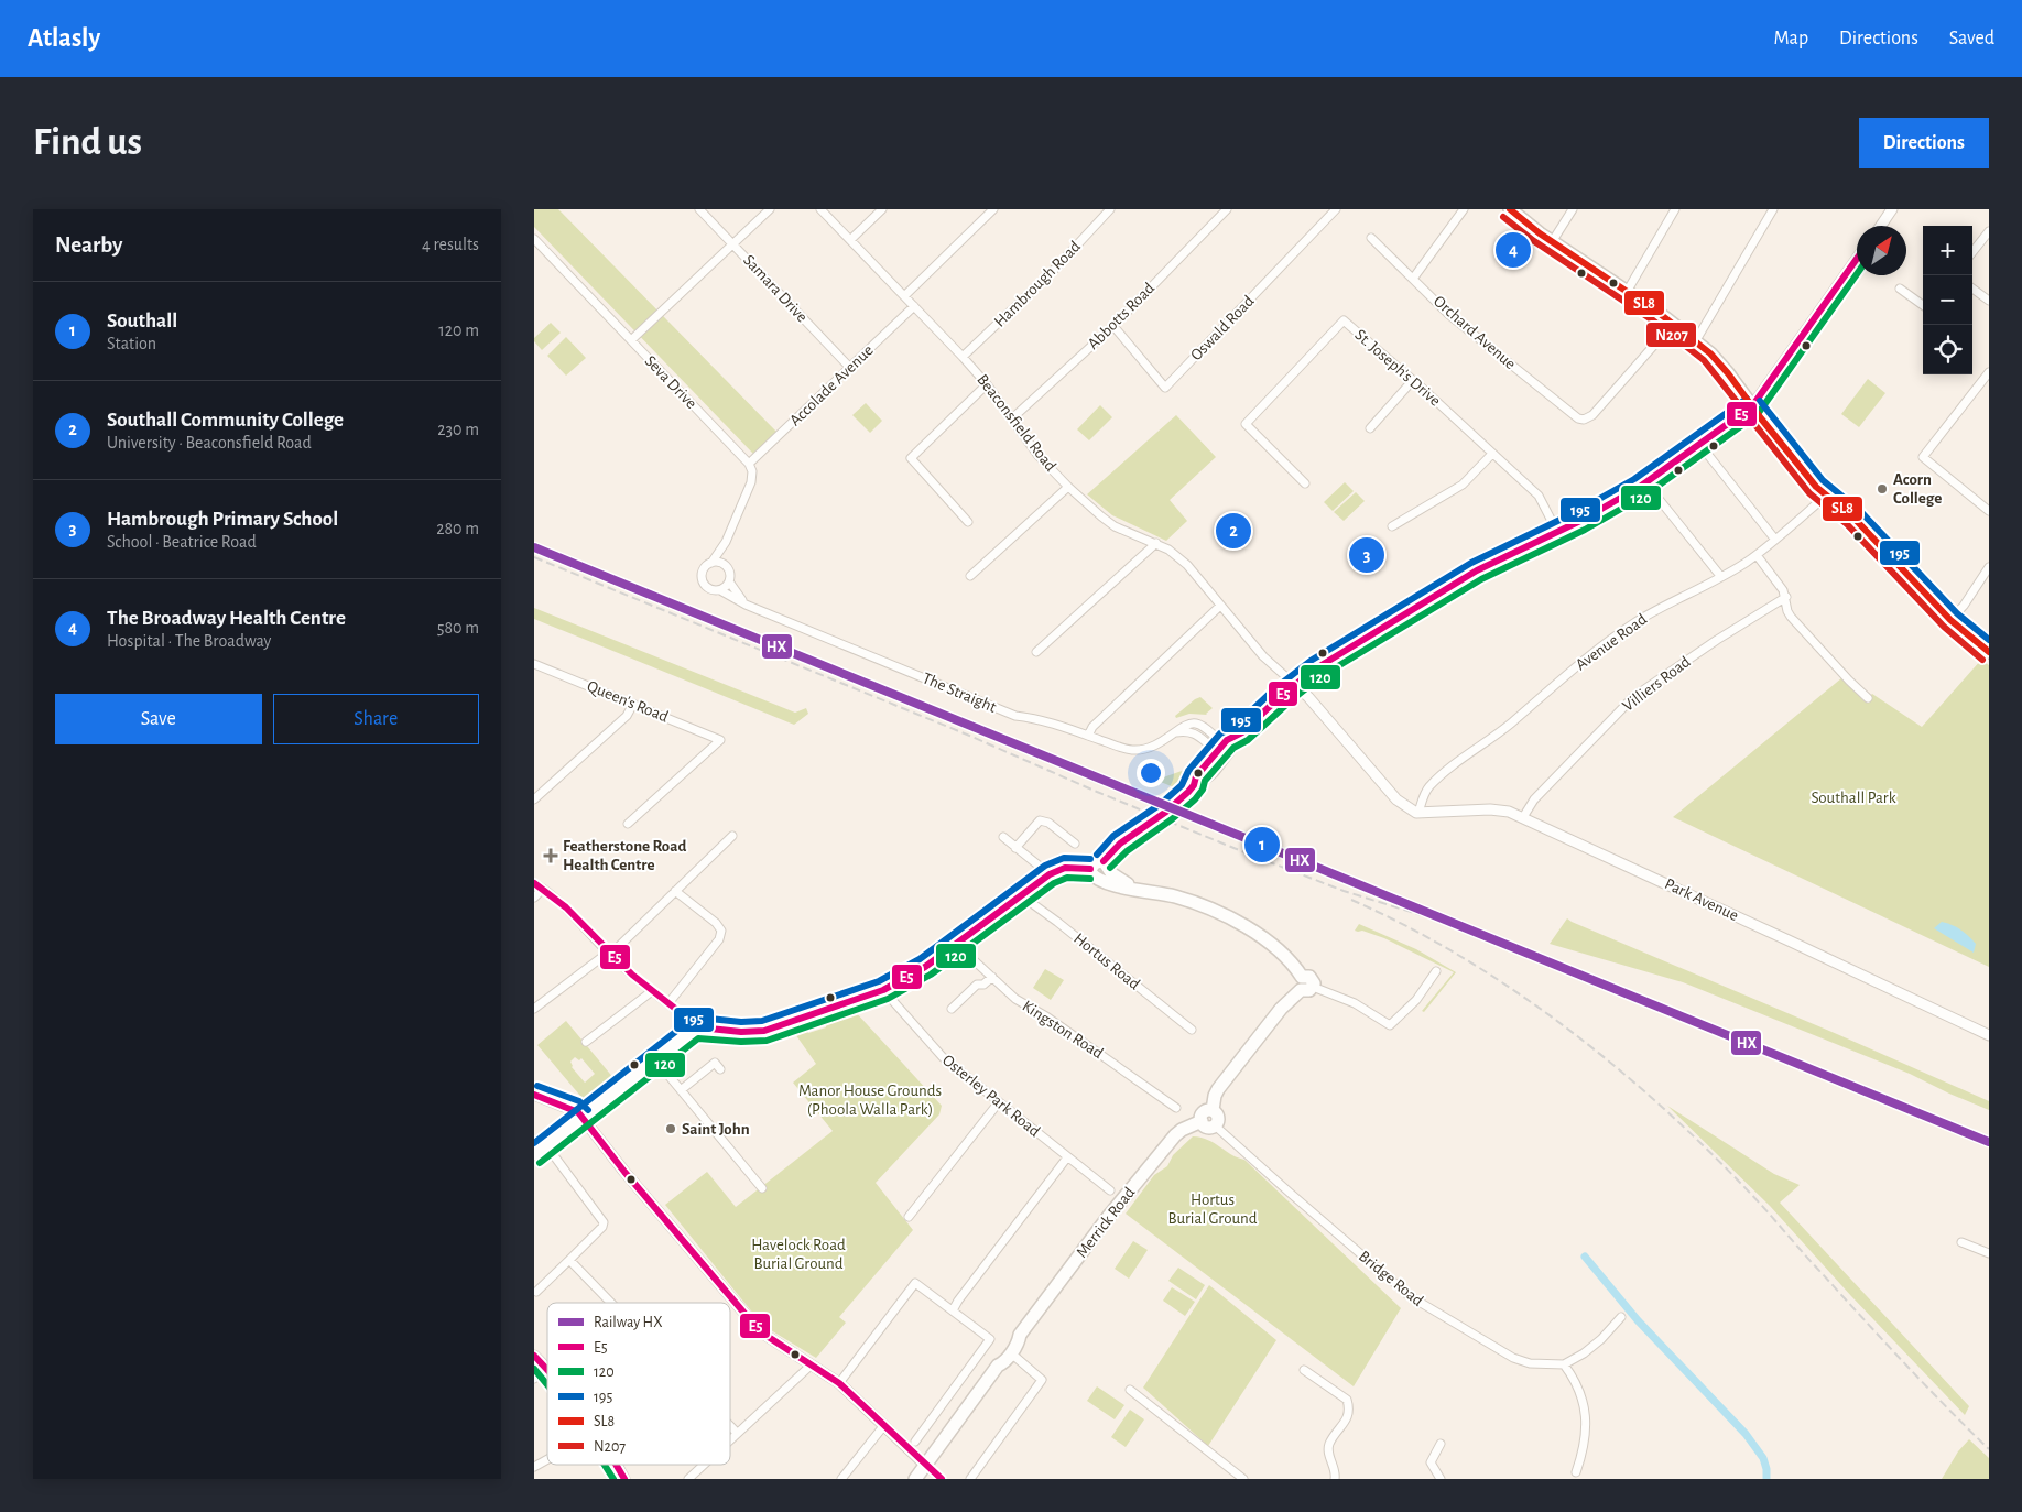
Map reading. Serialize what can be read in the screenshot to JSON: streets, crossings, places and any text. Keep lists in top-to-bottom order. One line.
{"streets":{"main road":["Merrick Road"],"street":["Hambrough Road","Samara Drive","Abbotts Road","Oswald Road","Orchard Avenue","St. Joseph's Drive","Seva Drive","Accolade Avenue","Beaconsfield Road","Avenue Road","Villiers Road","The Straight","Queen's Road","Park Avenue","Hortus Road","Kingston Road","Osterley Park Road","Bridge Road"]},"crossings":[["Hambrough Road","Beaconsfield Road"],["Samara Drive","Accolade Avenue"],["Abbotts Road","Oswald Road"],["Abbotts Road","Beaconsfield Road"],["Seva Drive","Accolade Avenue"],["Accolade Avenue","Beaconsfield Road"],["Avenue Road","Park Avenue"],["Villiers Road","Park Avenue"],["Merrick Road","Bridge Road"]],"parks":["Southall Park","Manor House Grounds (Phoola Walla Park)","Hortus Burial Ground","Havelock Road Burial Ground"],"places":{"other":["Acorn College","Saint John"],"health":["Featherstone Road Health Centre"]},"lines":["transit line SL8","transit line N207","transit line E5","transit line 120","transit line 195","rail line HX"],"legend":["Railway HX","E5","120","195","SL8","N207"],"north":"top right","page":{"header":"Atlasly","nav":["Map","Directions","Saved"],"buttons":["Directions",["Save","Share"]],"title":"Find us","heading":["Nearby","4 results"],"map_buttons":["+","−"],"pins":["4","2","3","1"],"list":[{"mark":"1","name":"Southall","note":"Station","value":"120 m"},{"mark":"2","name":"Southall Community College","note":"University · Beaconsfield Road","value":"230 m"},{"mark":"3","name":"Hambrough Primary School","note":"School · Beatrice Road","value":"280 m"},{"mark":"4","name":"The Broadway Health Centre","note":"Hospital · The Broadway","value":"580 m"}]}}
